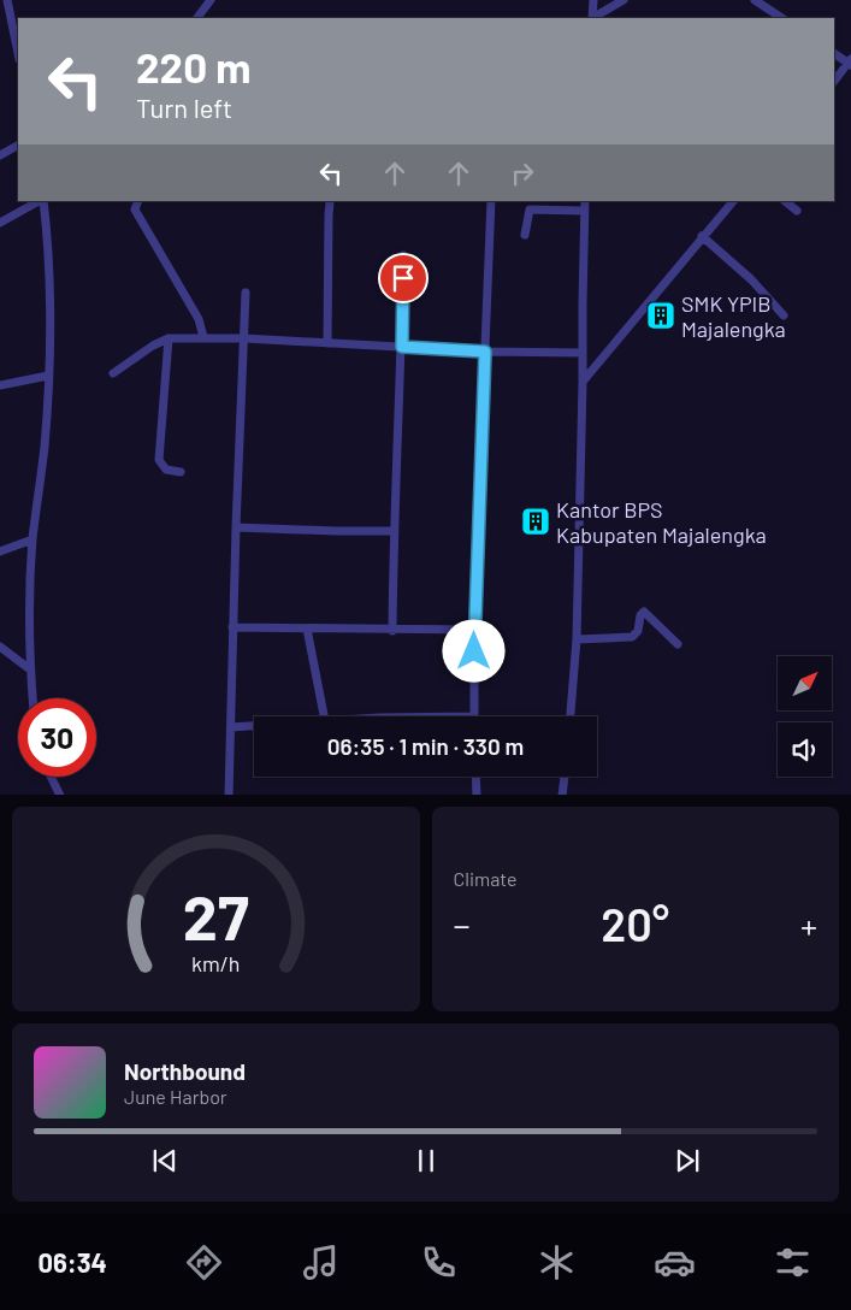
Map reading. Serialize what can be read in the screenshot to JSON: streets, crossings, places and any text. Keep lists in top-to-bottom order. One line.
{"places":{"building":["SMK YPIB Majalengka","Kantor BPS Kabupaten Majalengka"]},"north":"top right","page":{"turn":["220 m","Turn left"],"limit":"30","trip":"06:35 · 1 min · 330 m","tile":"Climate","heat":["−","20°","+"],"song":["Northbound","June Harbor"],"tabs":"06:34","gauge":["27","km/h"]}}
